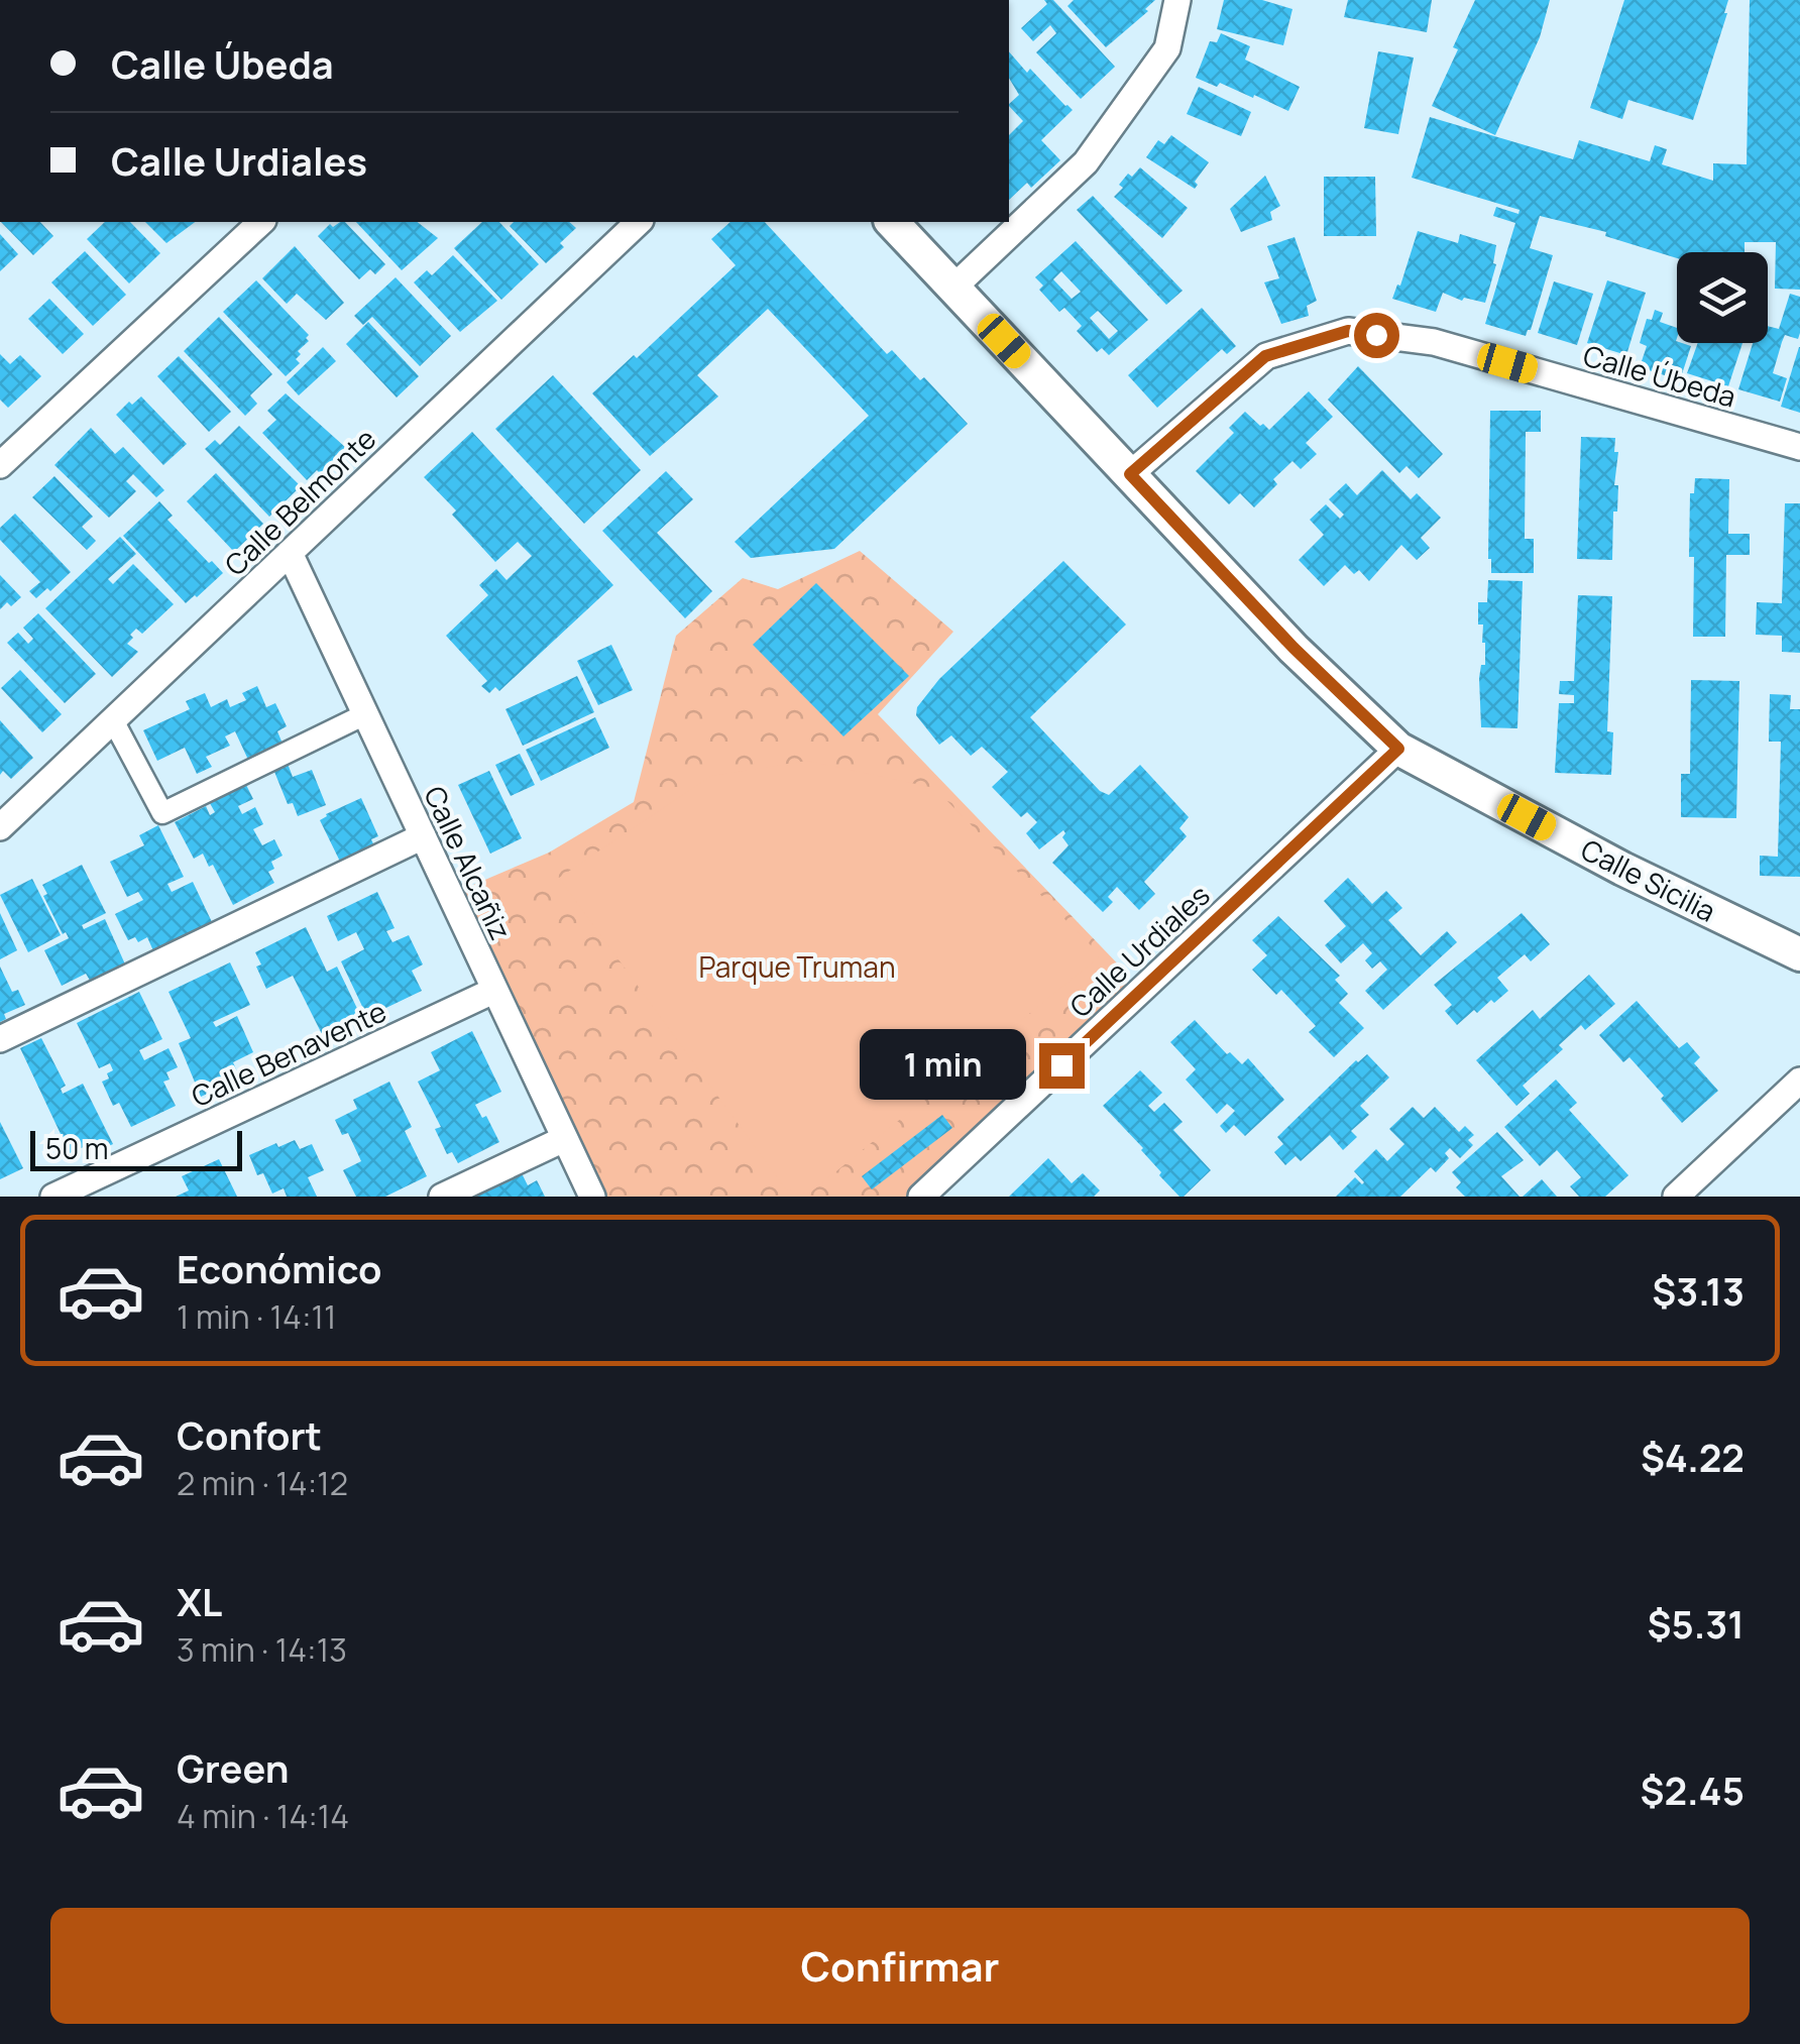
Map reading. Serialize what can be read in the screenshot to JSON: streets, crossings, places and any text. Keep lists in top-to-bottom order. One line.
{"streets":{"street":["Calle Úbeda","Calle Belmonte","Calle Alcañiz","Calle Sicilia","Calle Urdiales","Calle Benavente"]},"crossings":[["Calle Úbeda","Calle Sicilia"],["Calle Belmonte","Calle Alcañiz"],["Calle Alcañiz","Calle Benavente"],["Calle Sicilia","Calle Urdiales"]],"parks":["Parque Truman"],"scale_bar":"50 m","page":{"banner":["Calle Úbeda","Calle Urdiales"],"bubble":"1 min","scale":"50 m","list":[{"name":"Económico","note":"1 min · 14:11","value":"$3.13"},{"name":"Confort","note":"2 min · 14:12","value":"$4.22"},{"name":"XL","note":"3 min · 14:13","value":"$5.31"},{"name":"Green","note":"4 min · 14:14","value":"$2.45"}],"buttons":"Confirmar"}}
